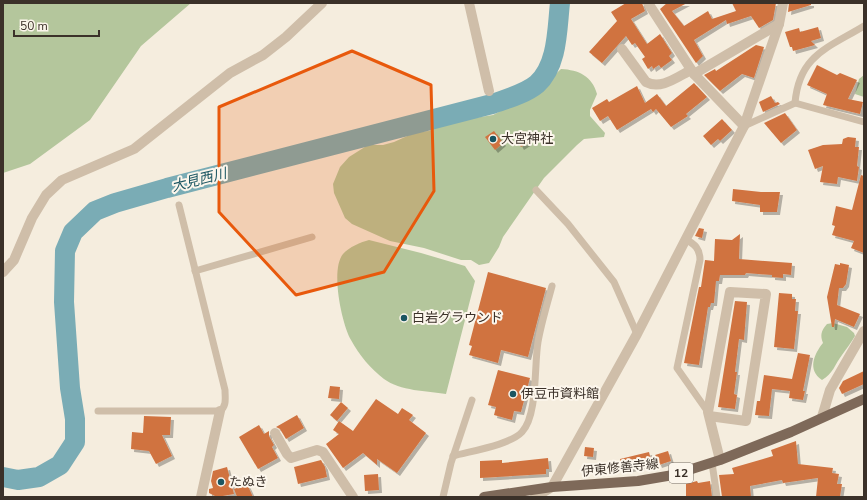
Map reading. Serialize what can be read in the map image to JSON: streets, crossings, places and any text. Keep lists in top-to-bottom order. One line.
{"streets":{"main road":["伊東修善寺線","12"]},"water":["大見西川"],"places":["大宮神社","白岩グラウンド","伊豆市資料館","たぬき"],"scale_bar":"50 m"}
